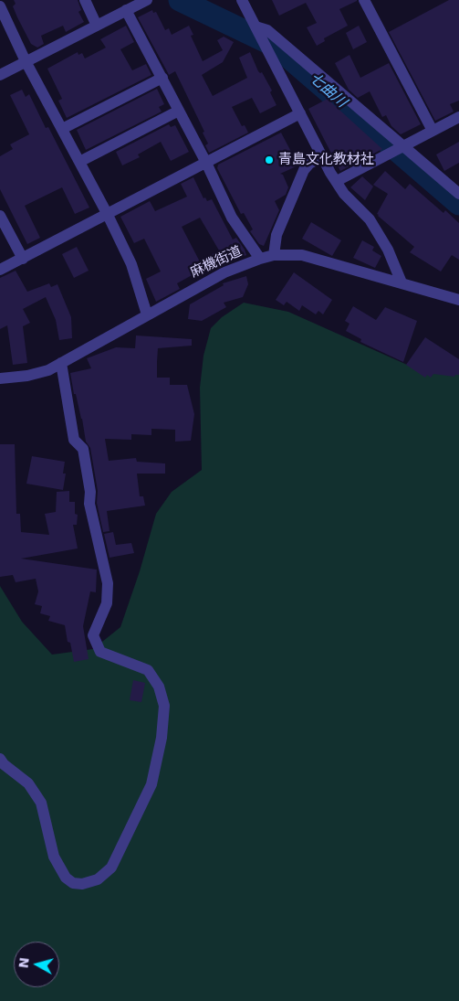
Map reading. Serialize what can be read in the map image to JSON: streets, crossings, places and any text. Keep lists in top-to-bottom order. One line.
{"streets":{"street":["麻機街道"]},"water":["七曲川"],"places":["青島文化教材社"],"north":"left"}
